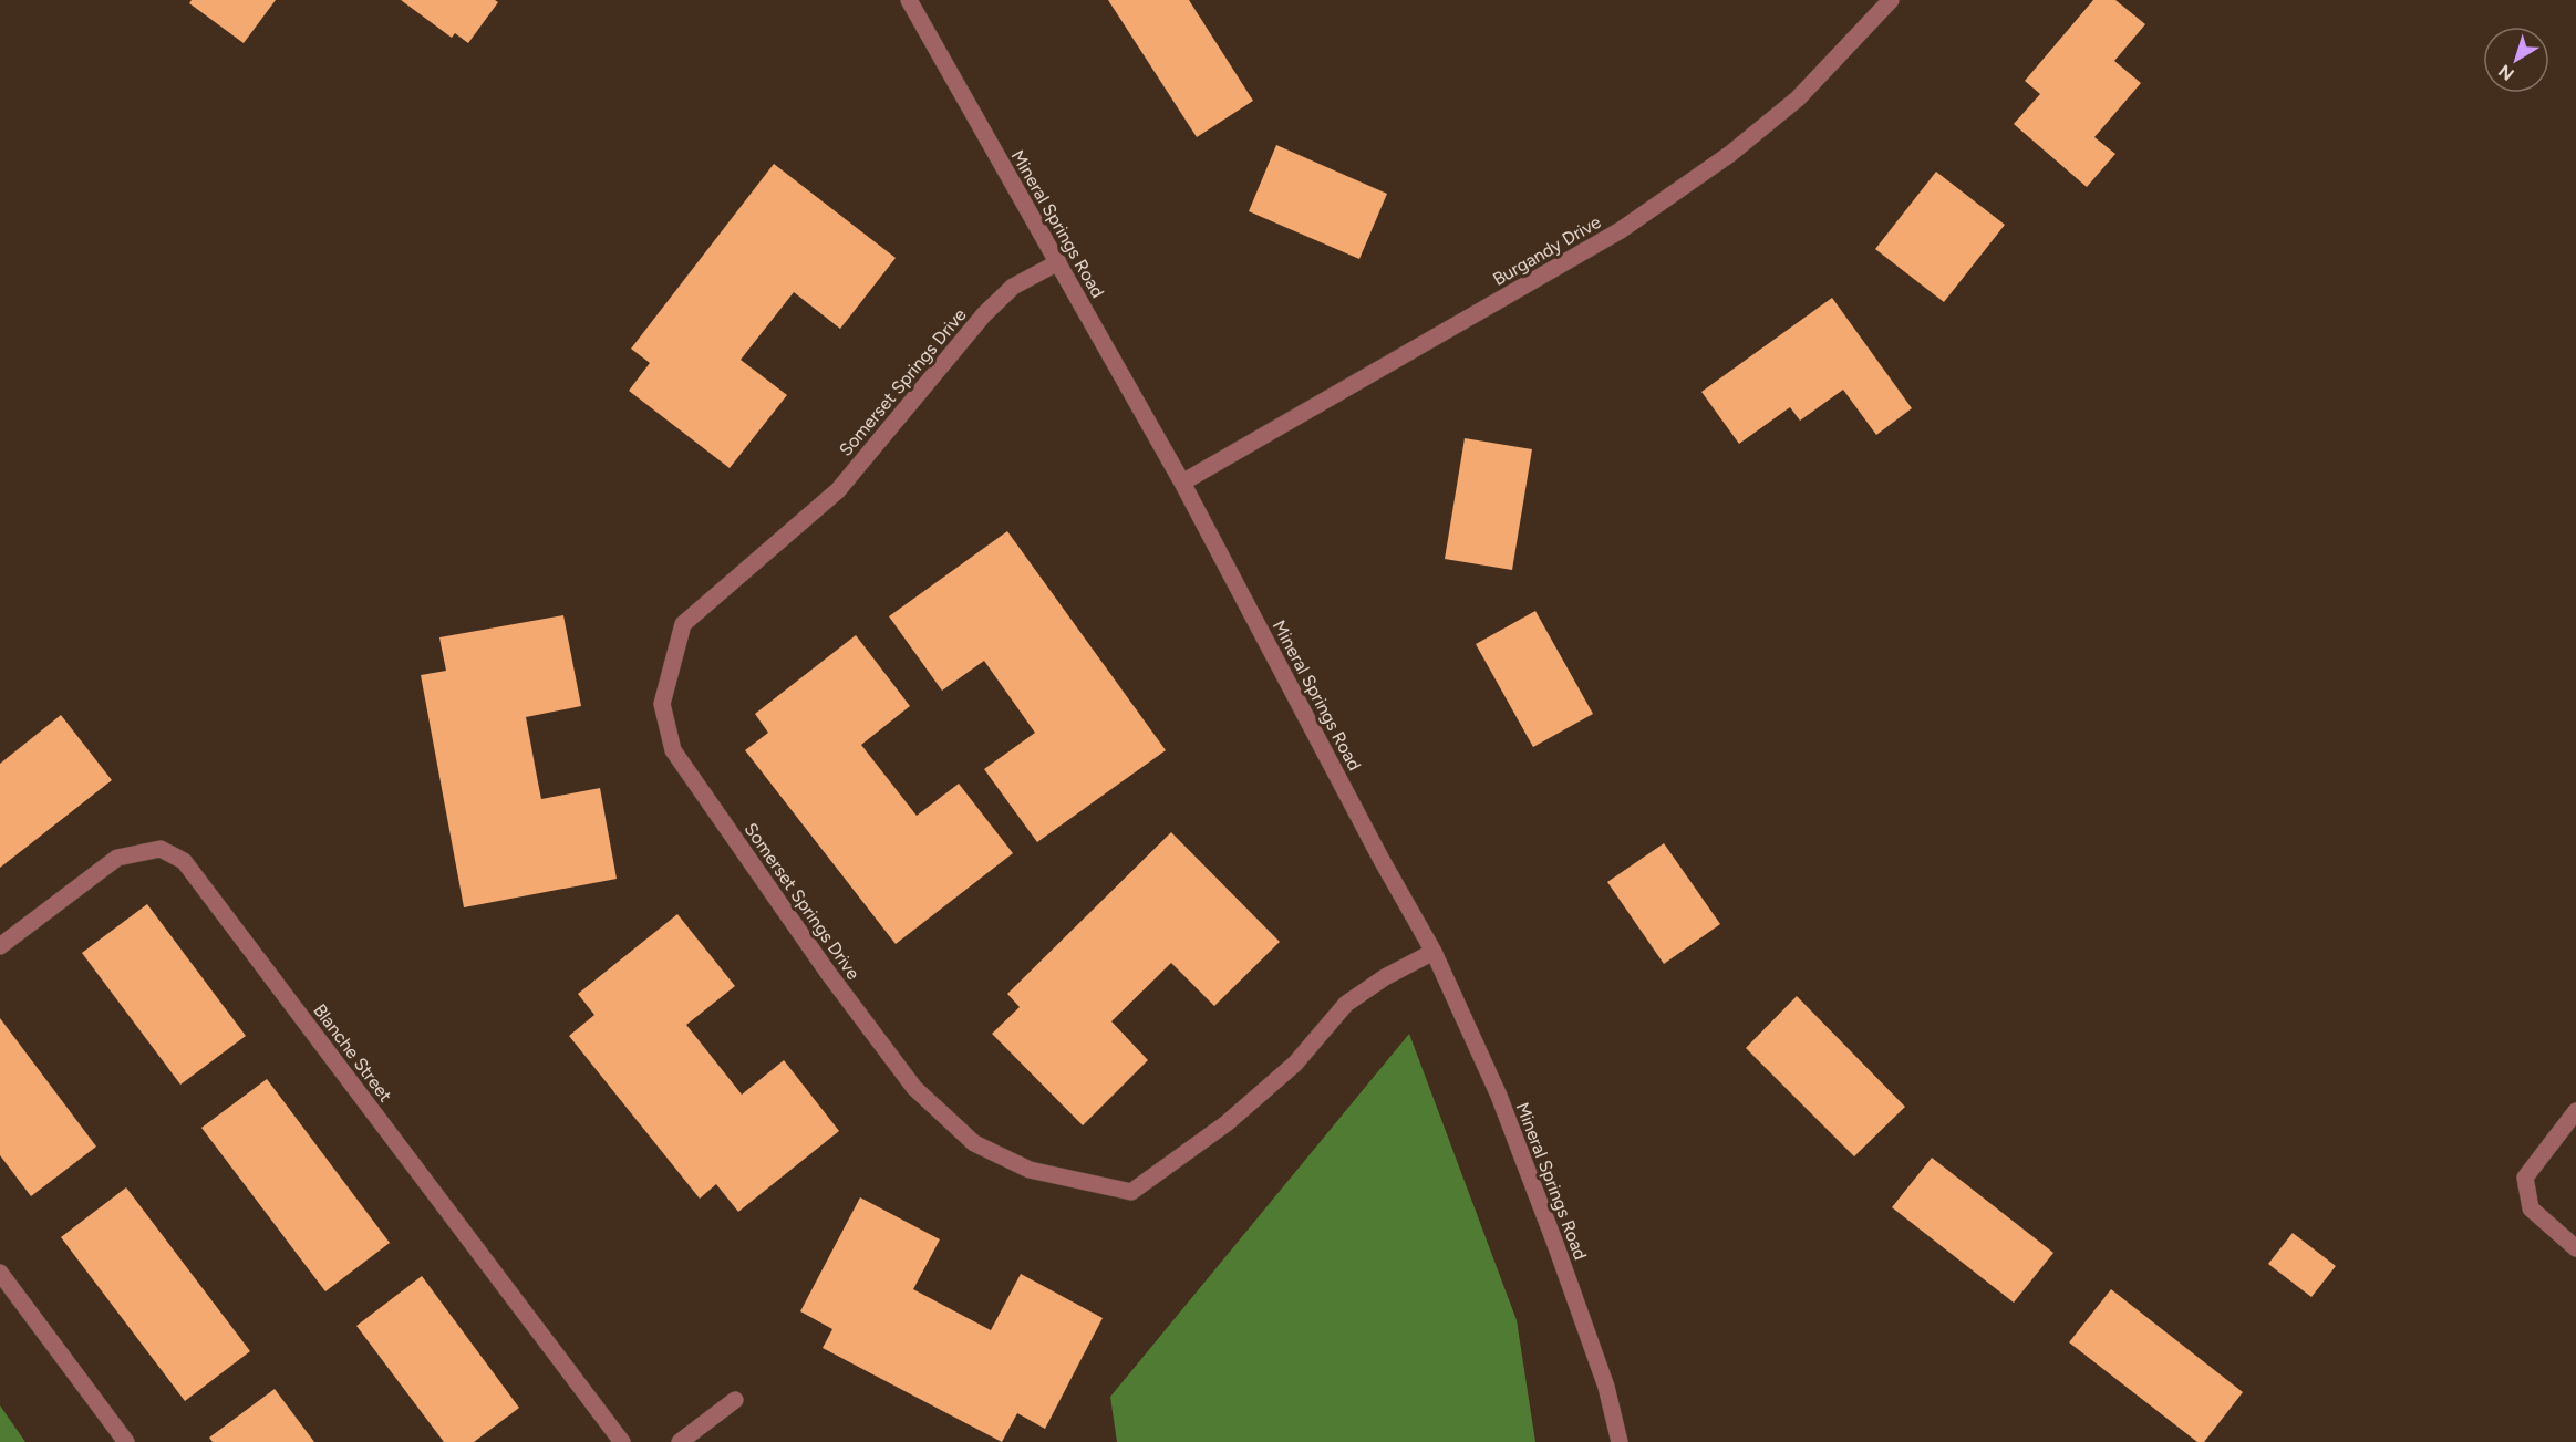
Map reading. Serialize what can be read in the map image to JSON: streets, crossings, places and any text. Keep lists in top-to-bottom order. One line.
{"streets":{"street":["Mineral Springs Road","Burgandy Drive","Somerset Springs Drive","Blanche Street"]},"crossings":[["Mineral Springs Road","Burgandy Drive"],["Mineral Springs Road","Somerset Springs Drive"]],"north":"bottom left"}
